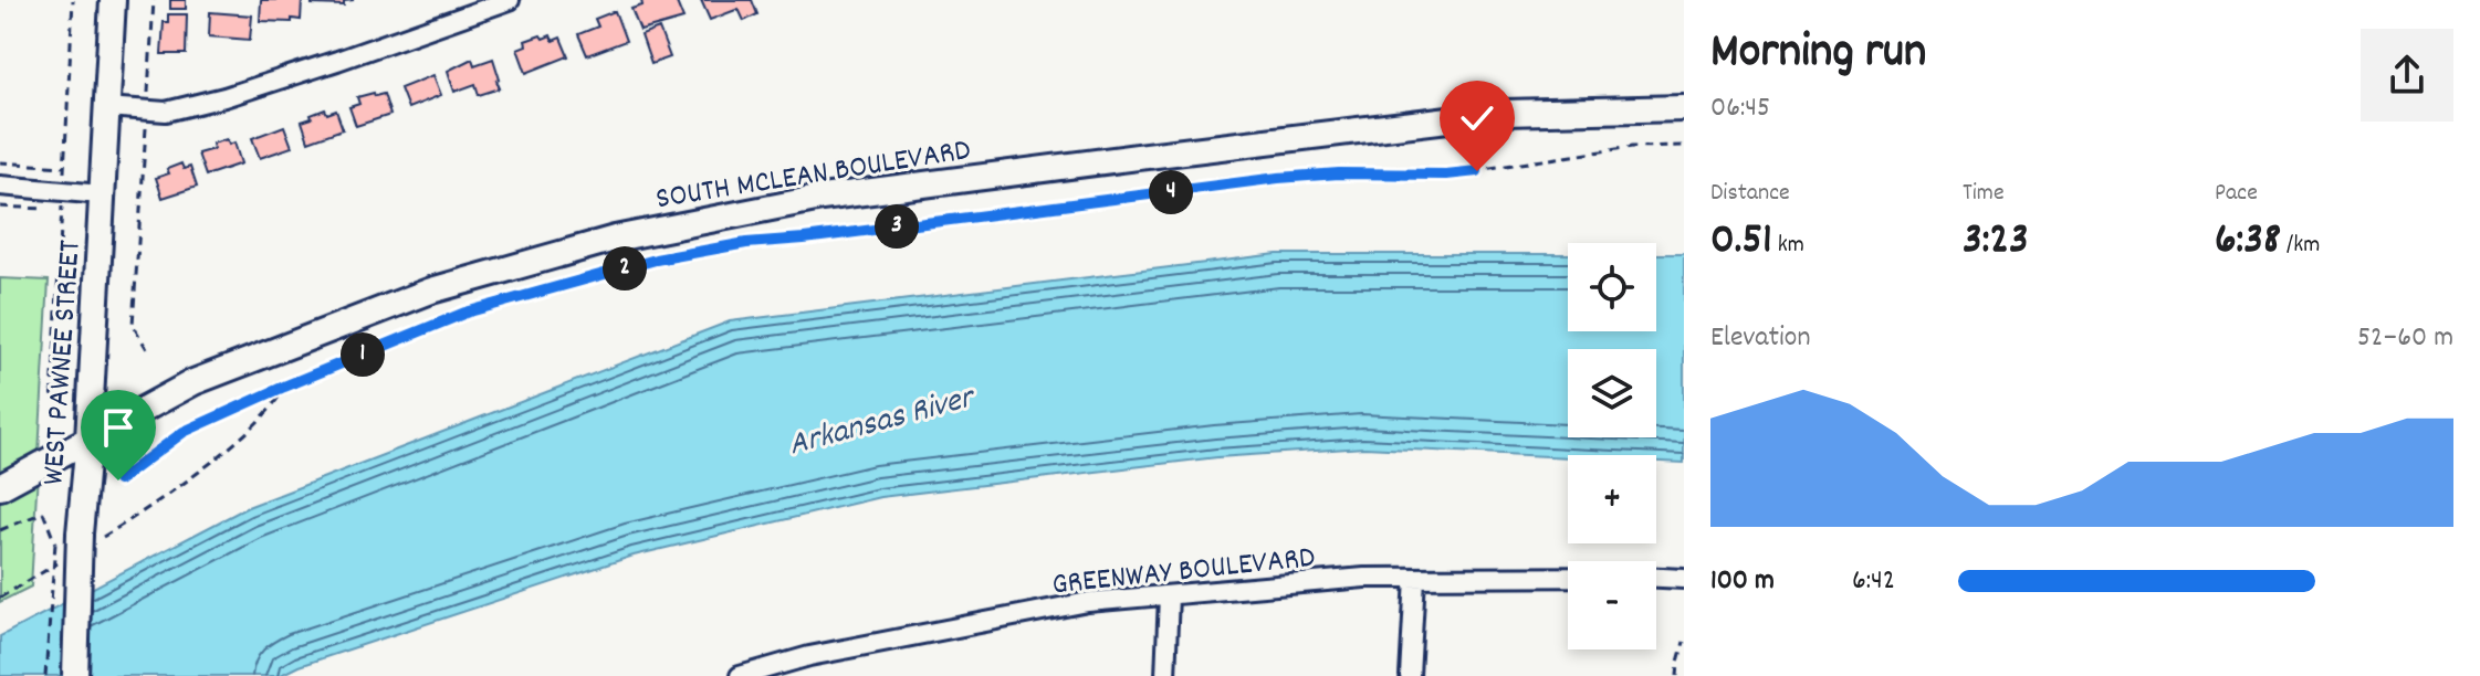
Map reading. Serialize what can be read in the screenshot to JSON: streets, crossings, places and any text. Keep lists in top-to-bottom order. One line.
{"streets":{"main road":["SOUTH MCLEAN BOULEVARD","WEST PAWNEE STREET"],"street":["GREENWAY BOULEVARD"]},"crossings":[["SOUTH MCLEAN BOULEVARD","WEST PAWNEE STREET"]],"water":["Arkansas River"],"page":{"heading":["Morning run","06:45"],"stats":[["Distance","0.51 km"],["Time","3:23"],["Pace","6:38 /km"]],"pins":["4","3","2","1"],"map_buttons":["+","−"],"chart":["Elevation","52–60 m"],"list":[{"name":"100 m","note":"6:42"}]}}
